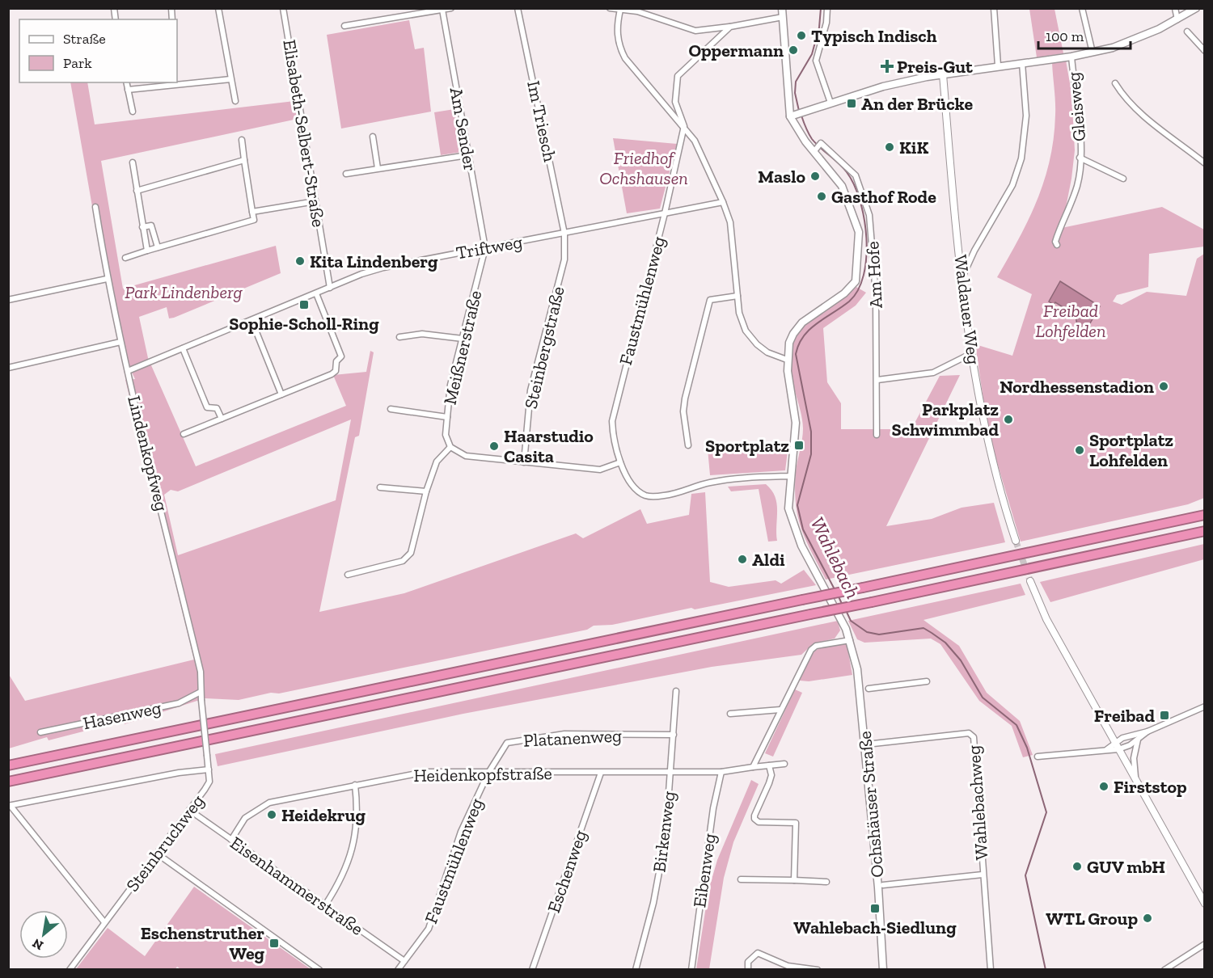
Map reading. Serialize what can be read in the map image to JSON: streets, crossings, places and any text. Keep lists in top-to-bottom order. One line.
{"streets":{"main road":["Ochshäuser Straße"],"street":["Gleisweg","Im Triesch","Am Sender","Elisabeth-Selbert-Straße","Triftweg","Am Hofe","Faustmühlenweg","Waldauer Weg","Meißnerstraße","Steinbergstraße","Lindenkopfweg","Hasenweg","Platanenweg","Heidenkopfstraße","Wahlebachweg","Birkenweg","Steinbruchweg","Eibenweg","Eschenweg","Eisenhammerstraße"]},"crossings":[["Im Triesch","Triftweg"],["Im Triesch","Steinbergstraße"],["Am Sender","Triftweg"],["Am Sender","Meißnerstraße"],["Elisabeth-Selbert-Straße","Triftweg"],["Triftweg","Faustmühlenweg"],["Triftweg","Meißnerstraße"],["Triftweg","Steinbergstraße"],["Triftweg","Lindenkopfweg"],["Faustmühlenweg","Platanenweg"],["Faustmühlenweg","Heidenkopfstraße"],["Faustmühlenweg","Ochshäuser Straße"],["Faustmühlenweg","Eisenhammerstraße"],["Lindenkopfweg","Hasenweg"],["Lindenkopfweg","Steinbruchweg"],["Platanenweg","Heidenkopfstraße"],["Platanenweg","Birkenweg"],["Heidenkopfstraße","Birkenweg"],["Heidenkopfstraße","Eibenweg"],["Heidenkopfstraße","Eschenweg"],["Heidenkopfstraße","Eisenhammerstraße"],["Steinbruchweg","Eisenhammerstraße"]],"water":["Wahlebach"],"parks":["Friedhof Ochshausen","Park Lindenberg","Freibad Lohfelden"],"places":{"other":["Typisch Indisch","Oppermann","KiK","Maslo","Gasthof Rode","Kita Lindenberg","Nordhessenstadion","Parkplatz Schwimmbad","Haarstudio Casita","Sportplatz Lohfelden","Aldi","Firststop","Heidekrug","GUV mbH","WTL Group"],"health":["Preis-Gut"],"transit":["An der Brücke","Sophie-Scholl-Ring","Sportplatz","Freibad","Wahlebach-Siedlung","Eschenstruther Weg"]},"legend":["Straße","Park"],"scale_bar":"100 m","north":"bottom left"}
